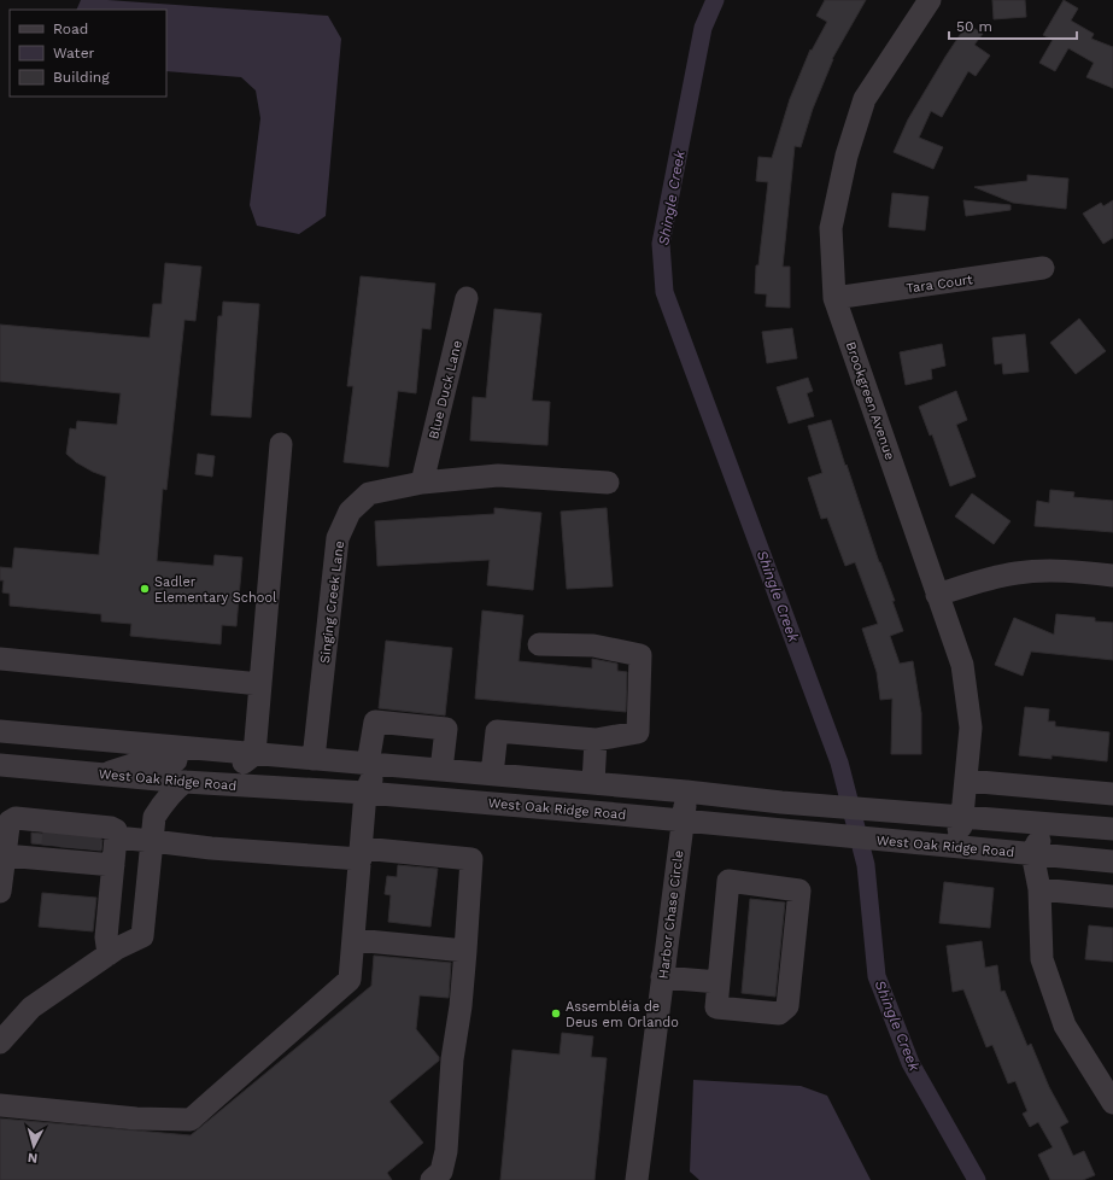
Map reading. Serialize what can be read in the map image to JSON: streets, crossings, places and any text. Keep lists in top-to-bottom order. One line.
{"streets":{"street":["Tara Court","Blue Duck Lane","Brookgreen Avenue","Singing Creek Lane","West Oak Ridge Road","Harbor Chase Circle"]},"crossings":[["Tara Court","Brookgreen Avenue"],["Blue Duck Lane","Singing Creek Lane"],["West Oak Ridge Road","Harbor Chase Circle"]],"water":["Shingle Creek"],"places":["Sadler Elementary School","Assembléia de Deus em Orlando"],"legend":["Road","Water","Building"],"scale_bar":"50 m","north":"bottom"}
